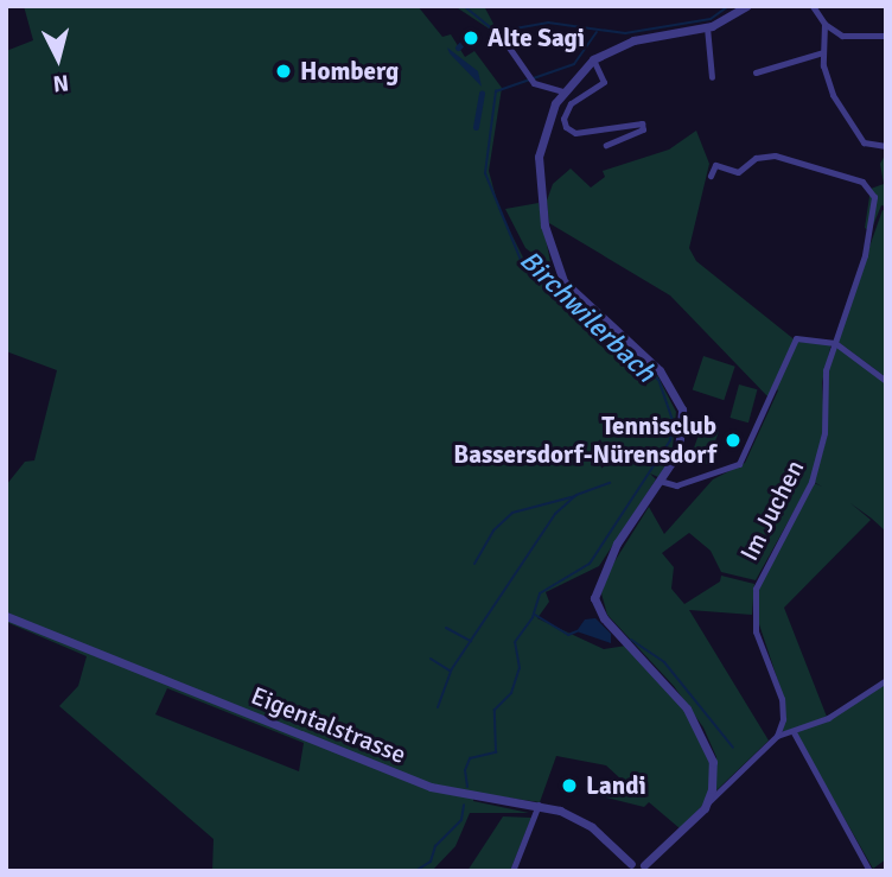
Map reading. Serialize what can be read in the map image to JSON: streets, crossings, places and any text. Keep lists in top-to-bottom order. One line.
{"streets":{"street":["Im Juchen","Eigentalstrasse"]},"water":["Birchwilerbach"],"places":["Alte Sagi","Homberg","Tennisclub Bassersdorf-Nürensdorf","Landi"],"north":"bottom"}
